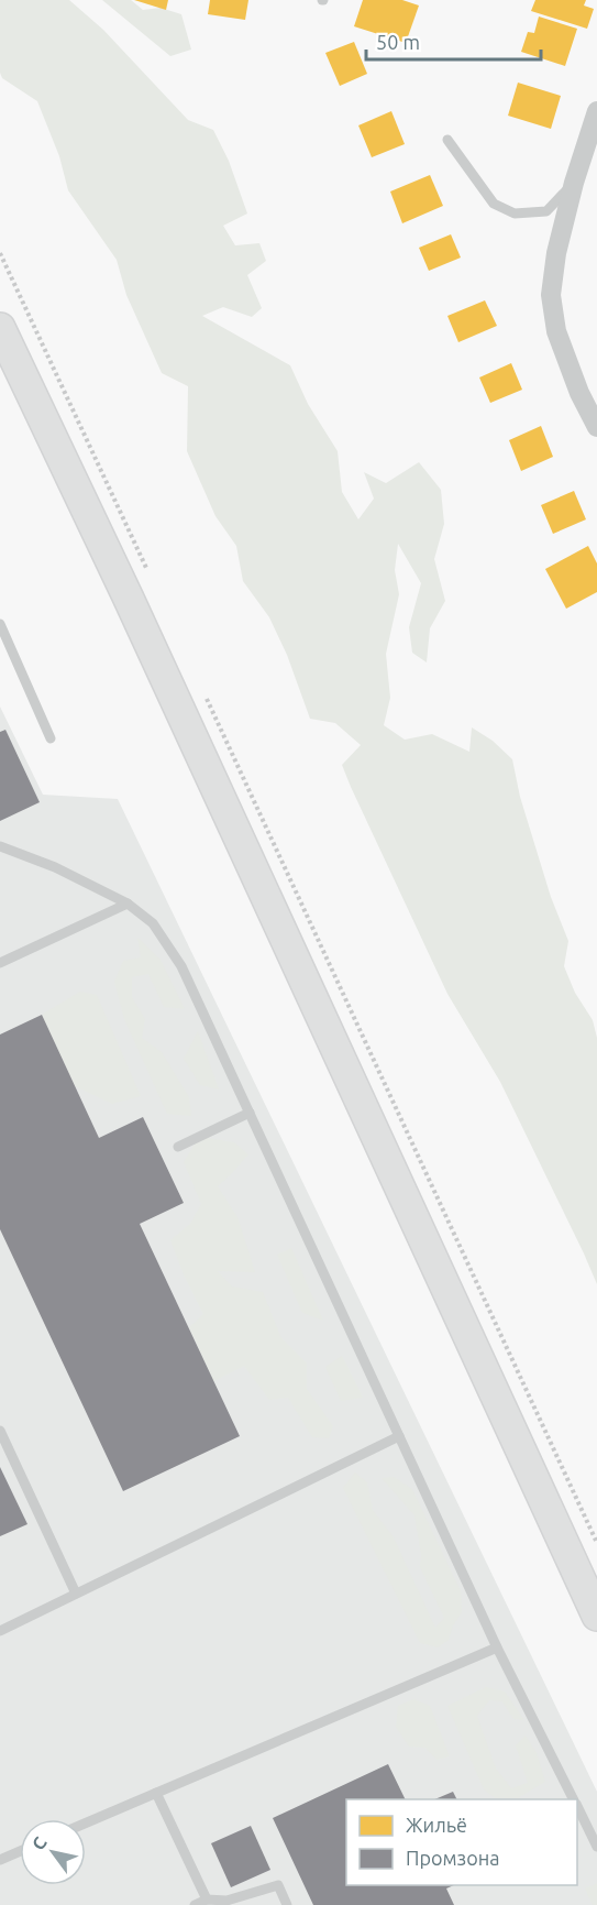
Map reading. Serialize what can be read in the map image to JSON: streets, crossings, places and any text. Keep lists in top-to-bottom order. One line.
{"legend":["Жильё","Промзона"],"scale_bar":"50 m","north":"top left"}
